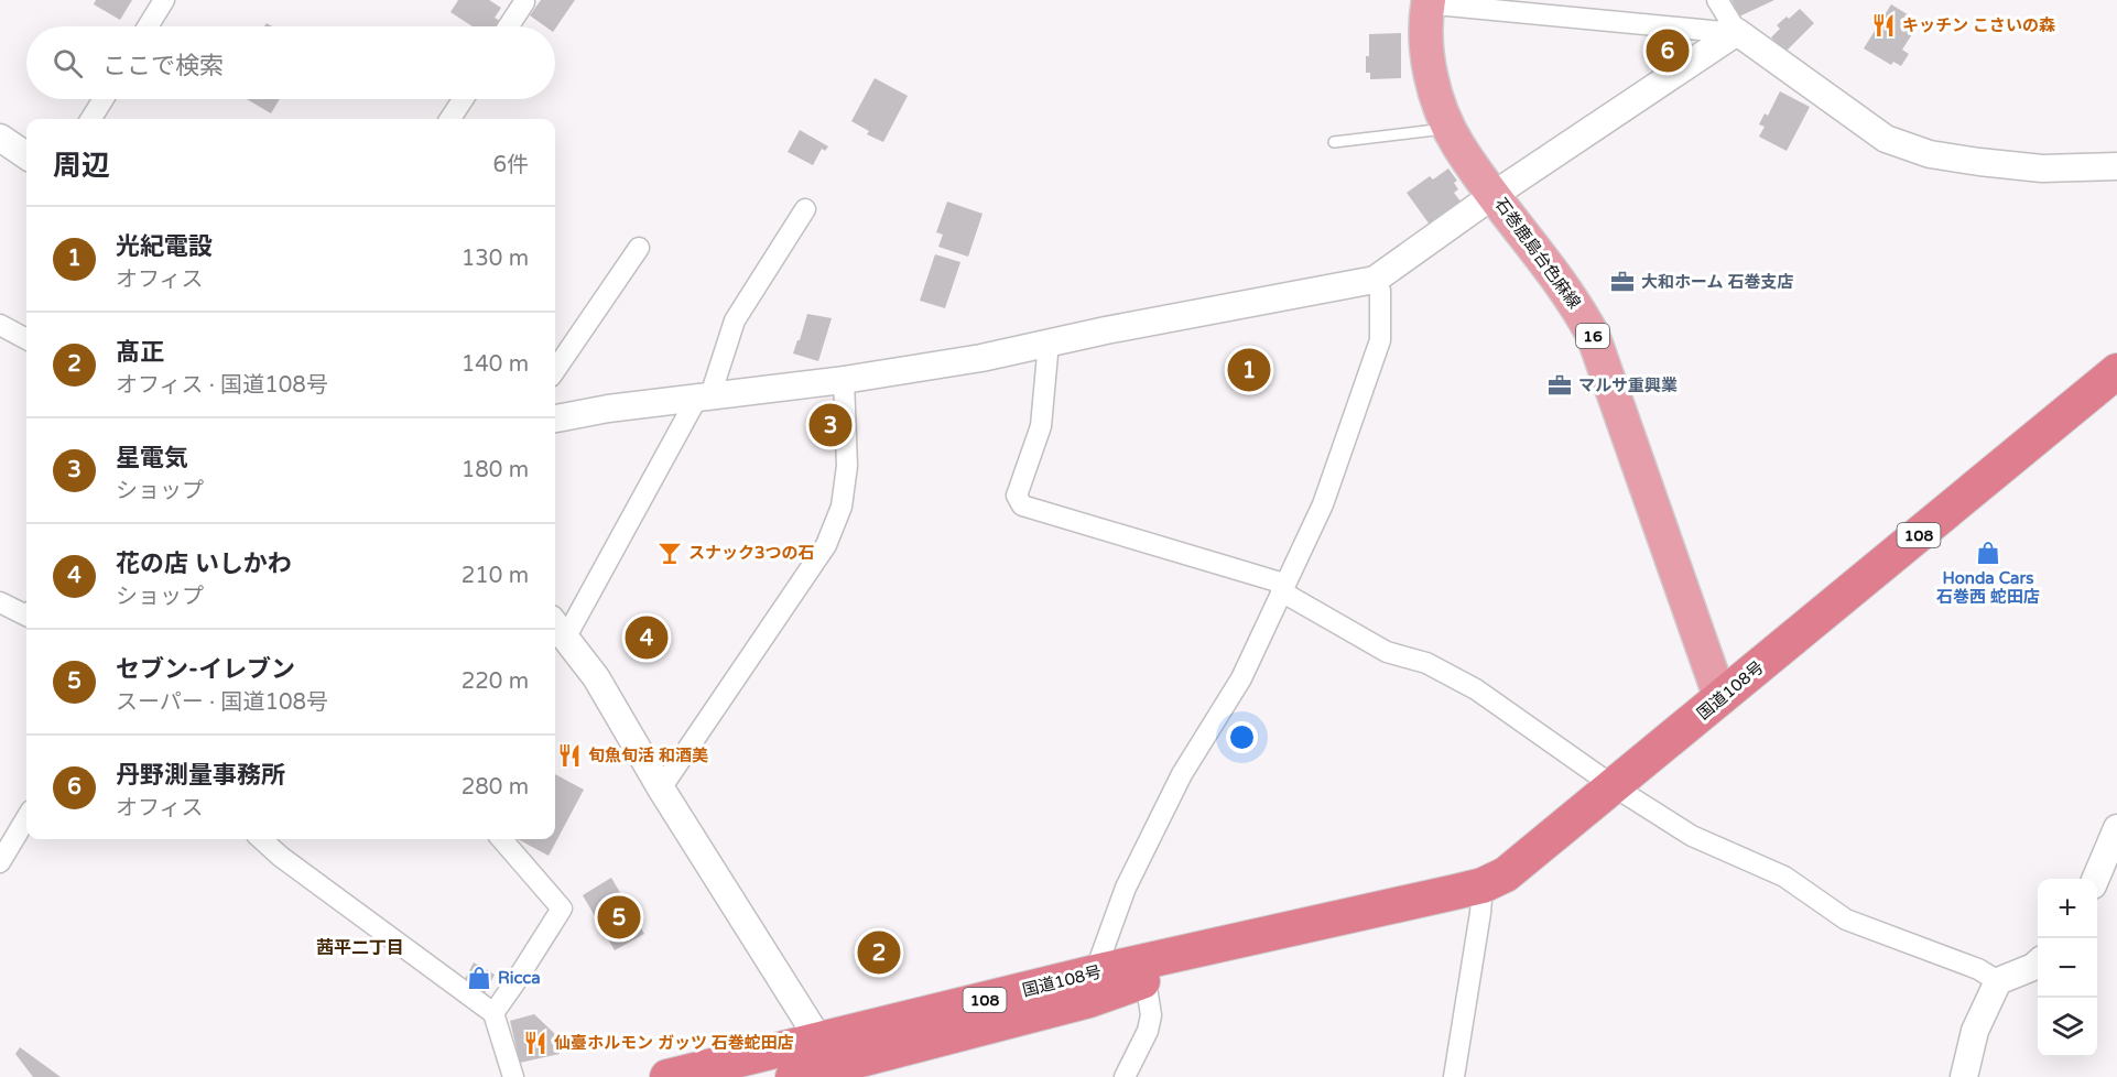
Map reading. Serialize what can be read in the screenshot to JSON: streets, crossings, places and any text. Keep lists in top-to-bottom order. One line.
{"streets":{"highway":["108","国道108号"],"main road":["石巻鹿島台色麻線","16"]},"crossings":[["石巻鹿島台色麻線","国道108号"]],"districts":["茜平二丁目"],"places":{"restaurant":["キッチン こさいの森","旬魚旬活 和酒美","仙臺ホルモン ガッツ 石巻蛇田店"],"office":["大和ホーム 石巻支店","マルサ重興業"],"bar":["スナック3つの石"],"shop":["Honda Cars 石巻西 蛇田店","Ricca"]},"page":{"pins":["6","1","3","4","5","2"],"search":"ここで検索","heading":["周辺","6件"],"list":[{"mark":"1","name":"光紀電設","note":"オフィス","value":"130 m"},{"mark":"2","name":"髙正","note":"オフィス · 国道108号","value":"140 m"},{"mark":"3","name":"星電気","note":"ショップ","value":"180 m"},{"mark":"4","name":"花の店 いしかわ","note":"ショップ","value":"210 m"},{"mark":"5","name":"セブン-イレブン","note":"スーパー · 国道108号","value":"220 m"},{"mark":"6","name":"丹野測量事務所","note":"オフィス","value":"280 m"}],"map_buttons":["+","−"]}}
